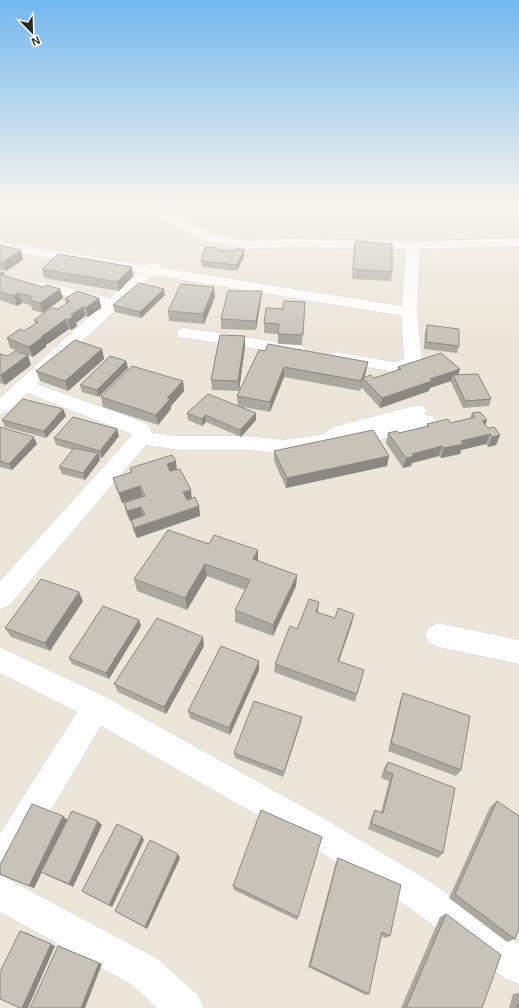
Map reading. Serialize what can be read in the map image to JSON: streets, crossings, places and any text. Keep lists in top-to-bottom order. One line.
{"north":"bottom right"}
